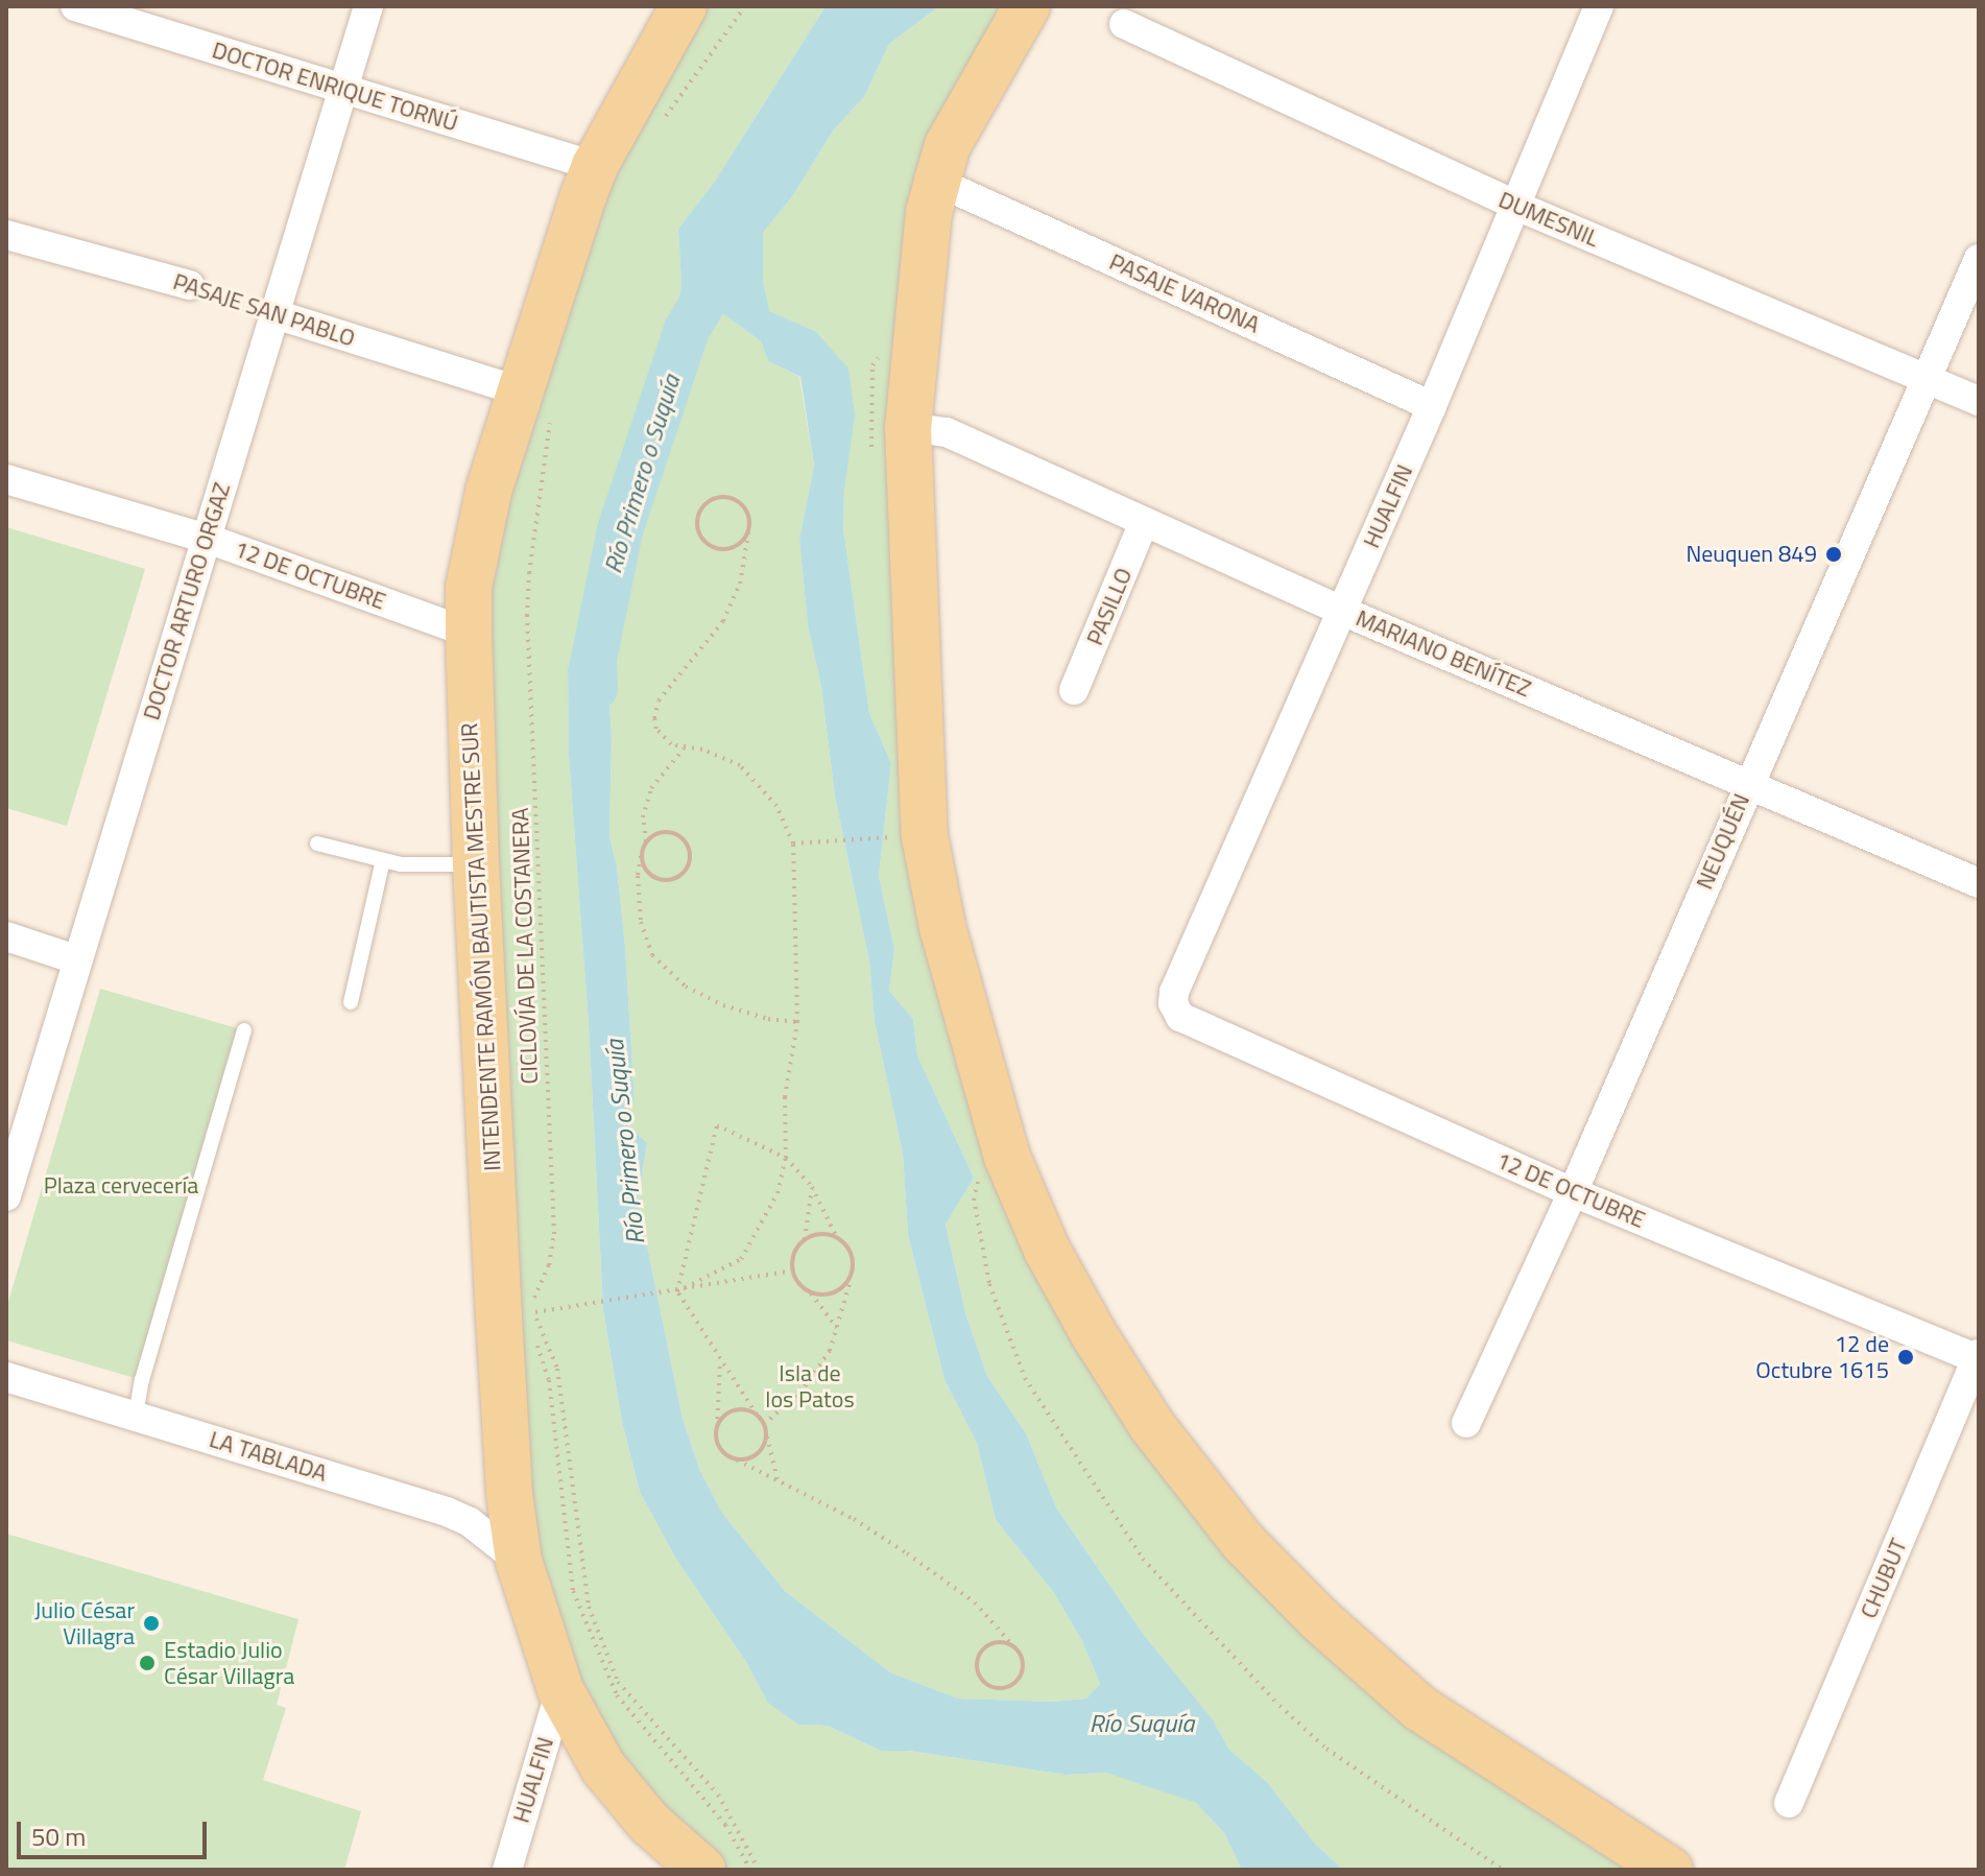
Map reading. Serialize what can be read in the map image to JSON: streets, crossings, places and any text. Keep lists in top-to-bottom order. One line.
{"streets":{"main road":["INTENDENTE RAMÓN BAUTISTA MESTRE SUR"],"street":["DOCTOR ENRIQUE TORNÚ","DUMESNIL","PASAJE VARONA","PASAJE SAN PABLO","HUALFIN","12 DE OCTUBRE","DOCTOR ARTURO ORGAZ","PASILLO","MARIANO BENÍTEZ","NEUQUÉN","LA TABLADA","CHUBUT"],"path":["CICLOVÍA DE LA COSTANERA"]},"crossings":[["DOCTOR ENRIQUE TORNÚ","DOCTOR ARTURO ORGAZ"],["DOCTOR ENRIQUE TORNÚ","INTENDENTE RAMÓN BAUTISTA MESTRE SUR"],["DUMESNIL","HUALFIN"],["DUMESNIL","NEUQUÉN"],["PASAJE VARONA","HUALFIN"],["PASAJE SAN PABLO","DOCTOR ARTURO ORGAZ"],["PASAJE SAN PABLO","CICLOVÍA DE LA COSTANERA"],["PASAJE SAN PABLO","INTENDENTE RAMÓN BAUTISTA MESTRE SUR"],["HUALFIN","12 DE OCTUBRE"],["HUALFIN","MARIANO BENÍTEZ"],["HUALFIN","INTENDENTE RAMÓN BAUTISTA MESTRE SUR"],["12 DE OCTUBRE","DOCTOR ARTURO ORGAZ"],["12 DE OCTUBRE","NEUQUÉN"],["12 DE OCTUBRE","INTENDENTE RAMÓN BAUTISTA MESTRE SUR"],["12 DE OCTUBRE","CHUBUT"],["PASILLO","MARIANO BENÍTEZ"],["MARIANO BENÍTEZ","NEUQUÉN"],["CICLOVÍA DE LA COSTANERA","INTENDENTE RAMÓN BAUTISTA MESTRE SUR"],["INTENDENTE RAMÓN BAUTISTA MESTRE SUR","LA TABLADA"]],"water":["Río Primero o Suquía","Río Suquía"],"parks":["Plaza cervecería","Isla de los Patos"],"places":["Neuquen 849","12 de Octubre 1615","Julio César Villagra","Estadio Julio César Villagra"],"scale_bar":"50 m"}
